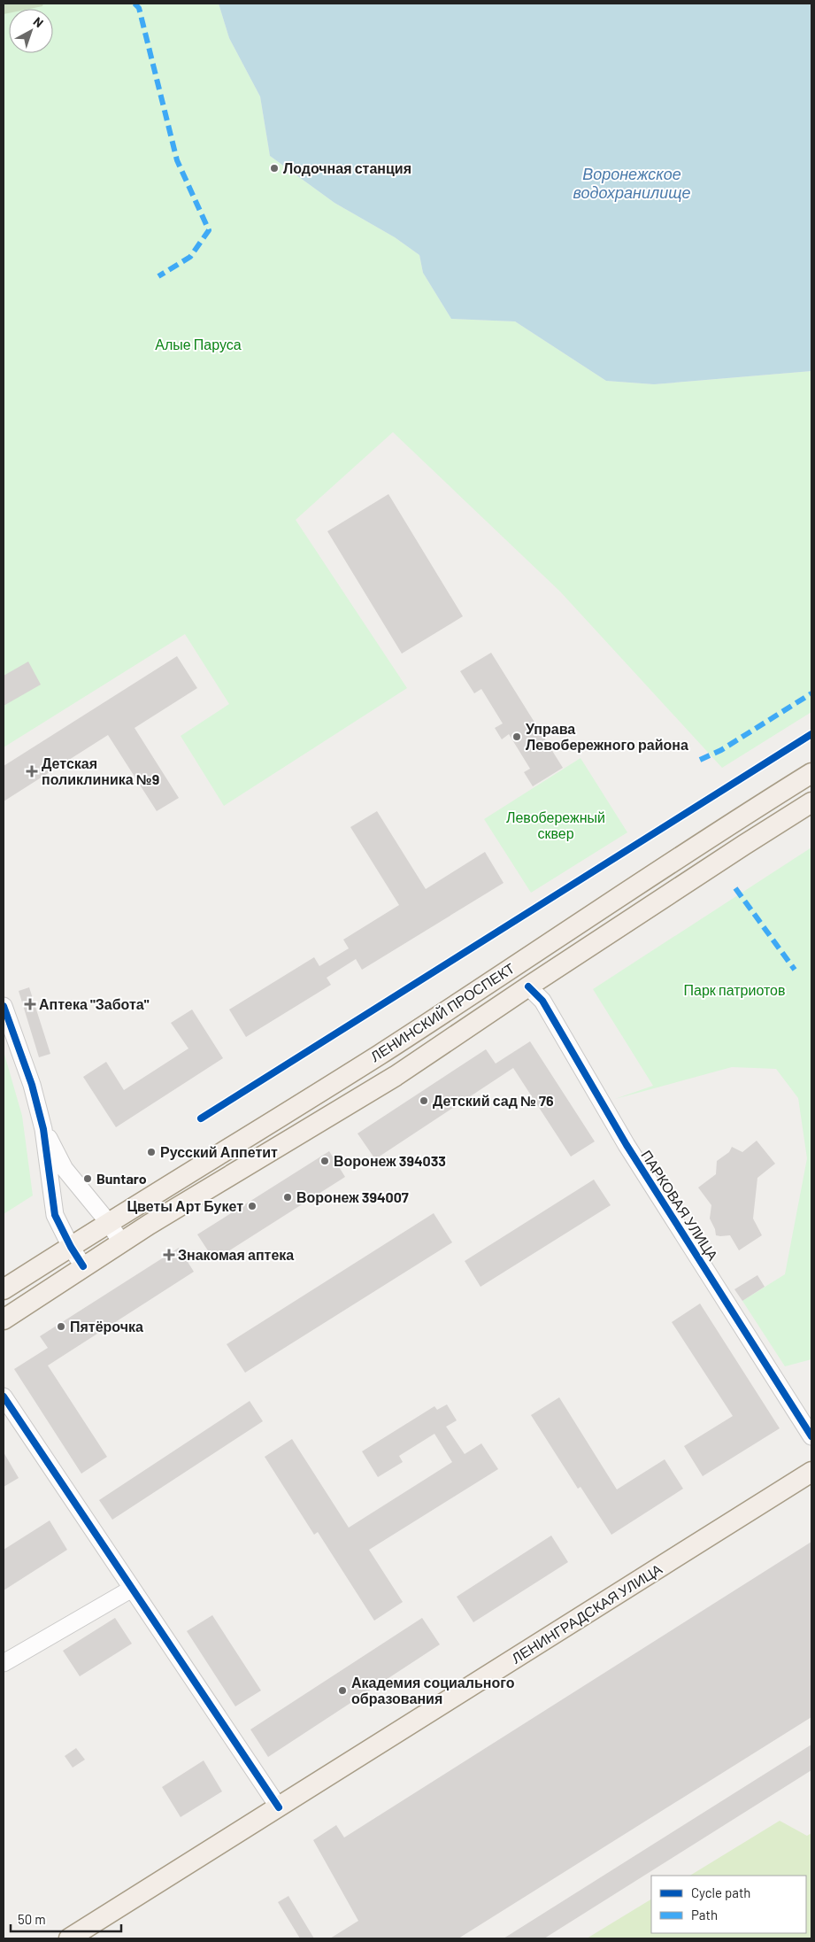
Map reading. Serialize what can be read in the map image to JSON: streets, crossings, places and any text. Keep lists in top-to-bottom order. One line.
{"streets":{"main road":["ЛЕНИНСКИЙ ПРОСПЕКТ","ЛЕНИНГРАДСКАЯ УЛИЦА"],"street":["ПАРКОВАЯ УЛИЦА"]},"crossings":[["ЛЕНИНСКИЙ ПРОСПЕКТ","ПАРКОВАЯ УЛИЦА"]],"water":["Воронежское водохранилище"],"parks":["Алые Паруса","Левобережный сквер","Парк патриотов"],"places":{"other":["Лодочная станция","Управа Левобережного района","Детский сад № 76","Русский Аппетит","Воронеж 394033","Buntaro","Воронеж 394007","Цветы Арт Букет","Пятёрочка","Академия социального образования"],"health":["Детская поликлиника №9","Аптека \"Забота\"","Знакомая аптека"]},"legend":["Cycle path","Path"],"scale_bar":"50 m","north":"top right"}
